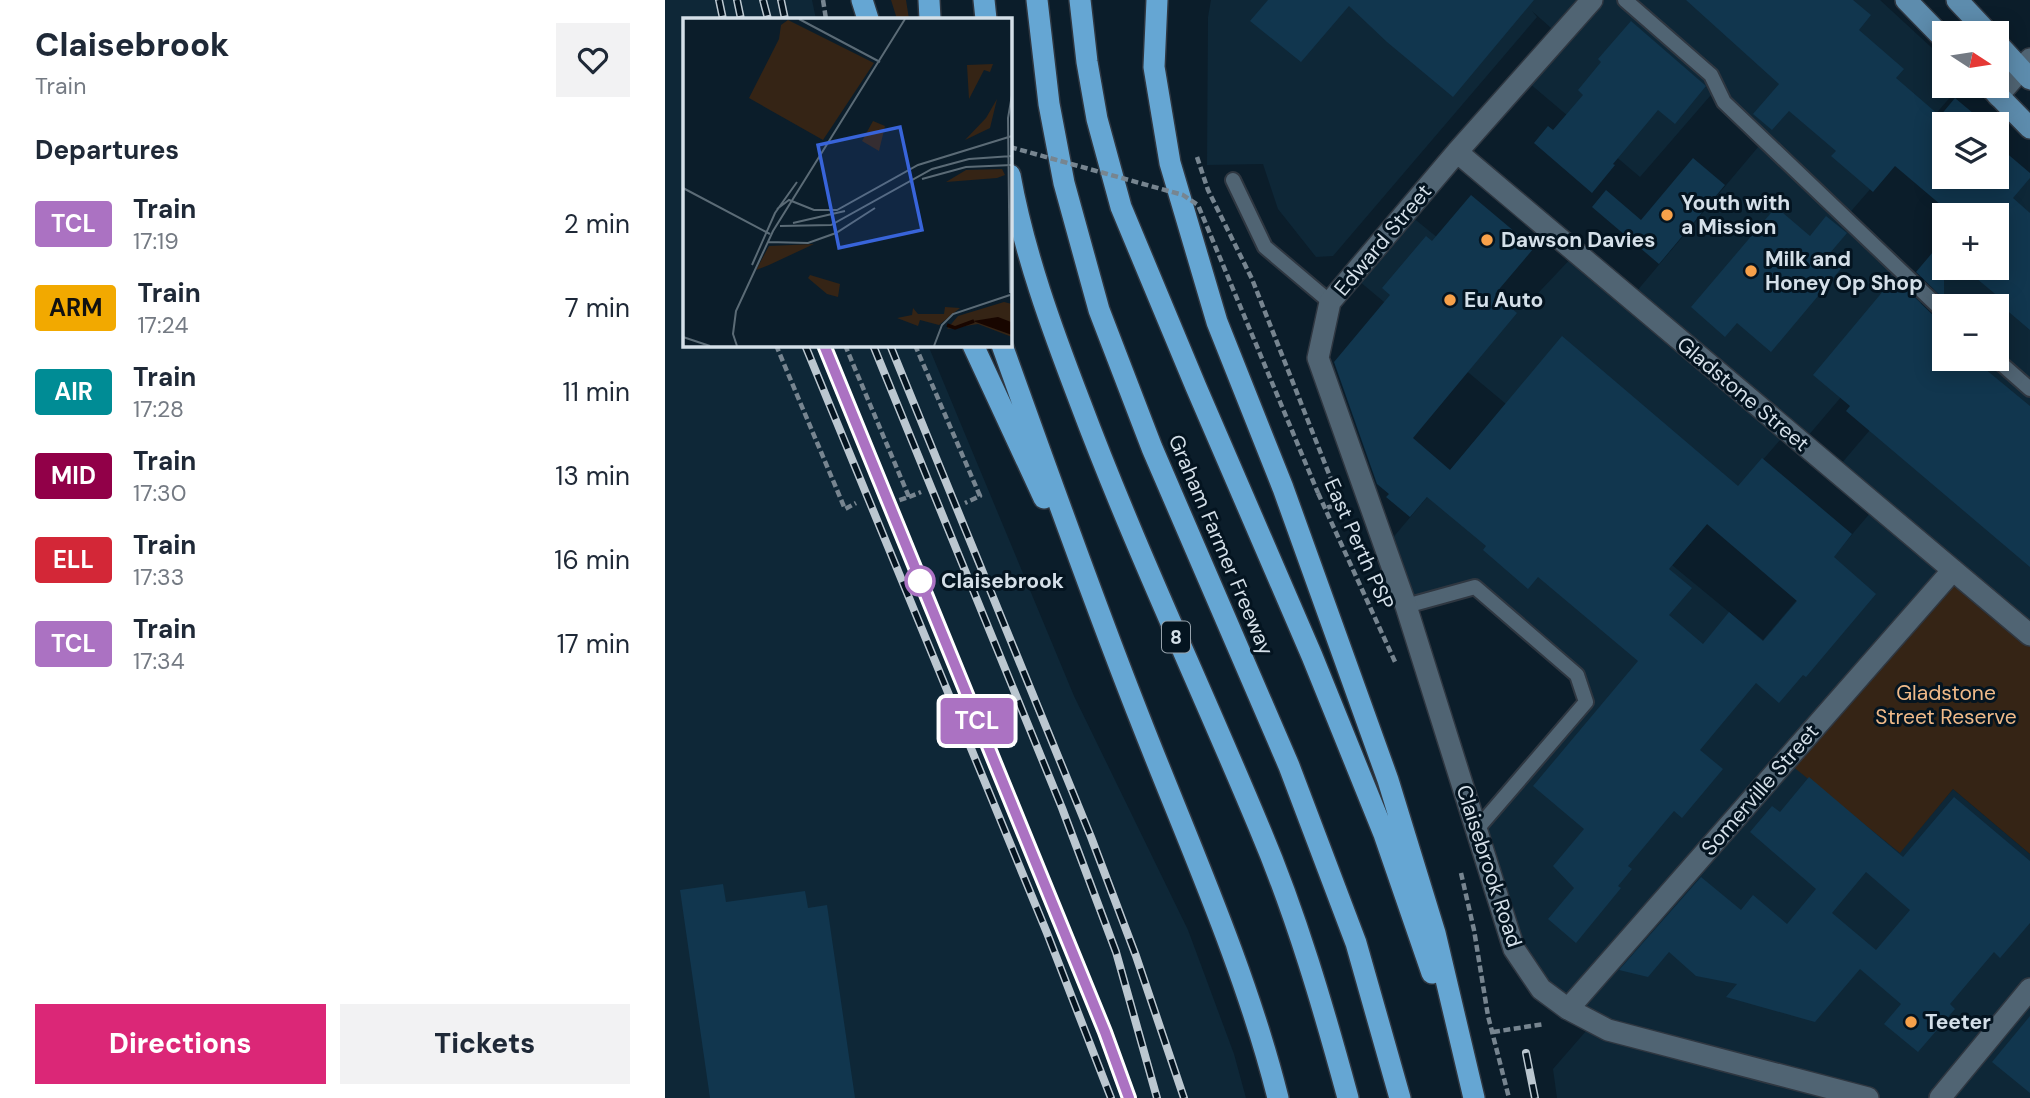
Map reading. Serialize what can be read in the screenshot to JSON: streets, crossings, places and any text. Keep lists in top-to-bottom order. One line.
{"streets":{"highway":["Graham Farmer Freeway","8"],"street":["Edward Street","Gladstone Street","Somerville Street","Claisebrook Road"],"path":["East Perth PSP"]},"crossings":[["Edward Street","Gladstone Street"],["Edward Street","Claisebrook Road"],["Gladstone Street","Somerville Street"],["Somerville Street","Claisebrook Road"]],"parks":["Gladstone Street Reserve"],"places":["Youth with a Mission","Dawson Davies","Milk and Honey Op Shop","Eu Auto","Claisebrook","Teeter"],"north":"right","page":{"heading":[["Claisebrook","Train"],"Departures"],"on_map":"TCL","map_buttons":["+","−"],"list":[{"mark":"TCL","name":"Train","note":"17:19","value":"2 min"},{"mark":"ARM","name":"Train","note":"17:24","value":"7 min"},{"mark":"AIR","name":"Train","note":"17:28","value":"11 min"},{"mark":"MID","name":"Train","note":"17:30","value":"13 min"},{"mark":"ELL","name":"Train","note":"17:33","value":"16 min"},{"mark":"TCL","name":"Train","note":"17:34","value":"17 min"}],"buttons":["Directions","Tickets"]}}
